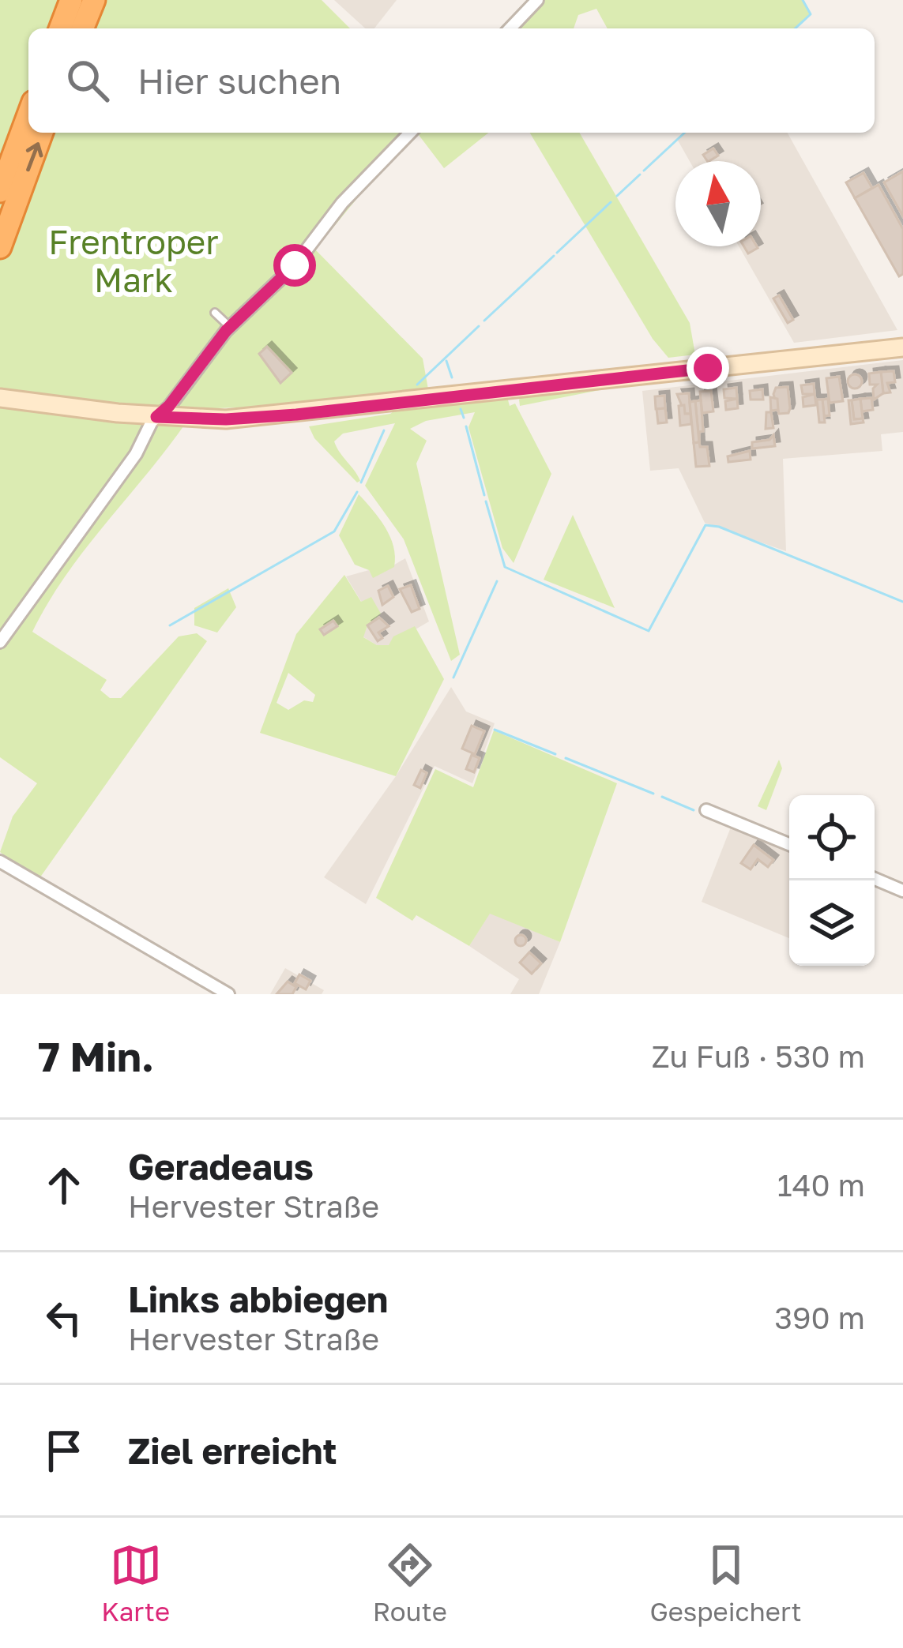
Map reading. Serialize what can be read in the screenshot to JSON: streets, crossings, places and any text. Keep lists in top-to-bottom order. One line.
{"parks":["Frentroper Mark"],"north":"top","page":{"search":"Hier suchen","heading":["7 Min.","Zu Fuß · 530 m"],"list":[["Geradeaus","Hervester Straße","140 m"],["Links abbiegen","Hervester Straße","390 m"],"Ziel erreicht"],"nav":["Karte","Route","Gespeichert"]}}
